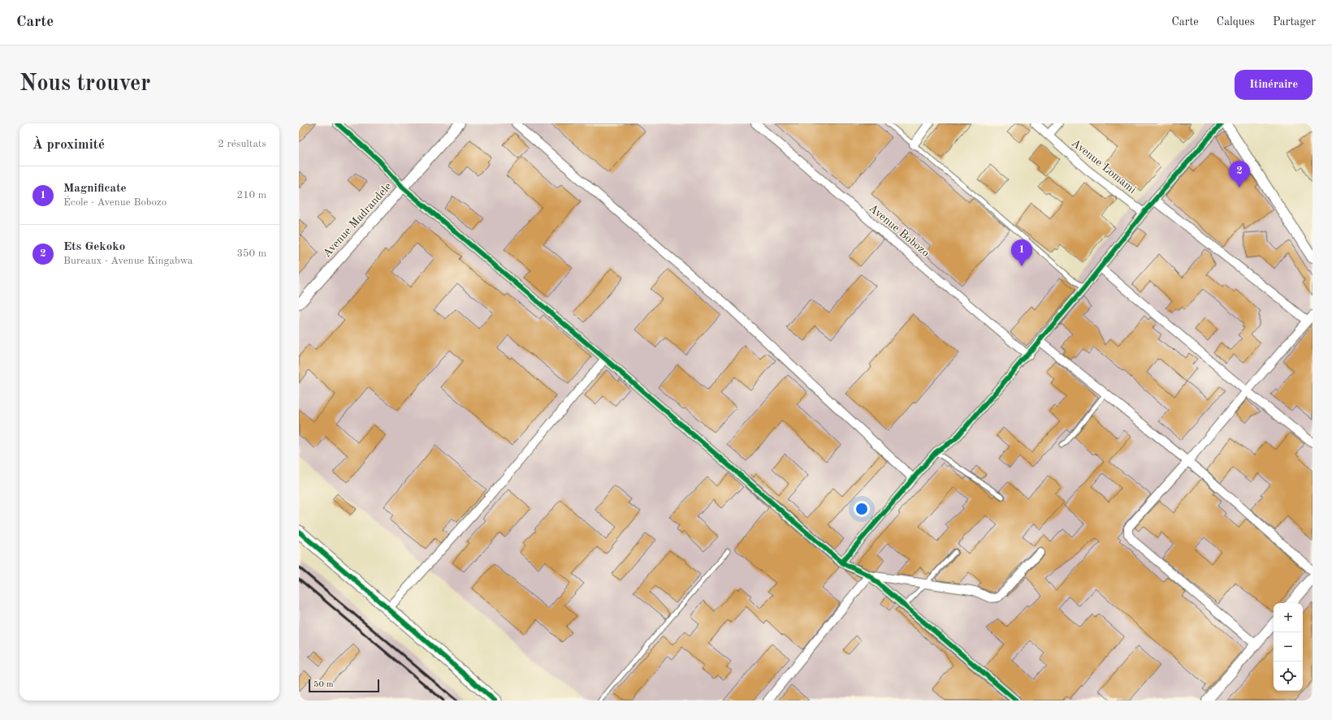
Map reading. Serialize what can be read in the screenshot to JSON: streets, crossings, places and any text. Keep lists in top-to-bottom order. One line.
{"streets":{"street":["Avenue Lomami","Avenue Madrandele","Avenue Bobozo"]},"scale_bar":"50 m","page":{"header":"Carte","nav":["Carte","Calques","Partager"],"buttons":"Itinéraire","title":"Nous trouver","heading":["À proximité","2 résultats"],"pins":["2","1"],"list":[{"mark":"1","name":"Magnificate","note":"École · Avenue Bobozo","value":"210 m"},{"mark":"2","name":"Ets Gekoko","note":"Bureaux · Avenue Kingabwa","value":"350 m"}],"map_buttons":["+","−"],"scale":"50 m"}}
